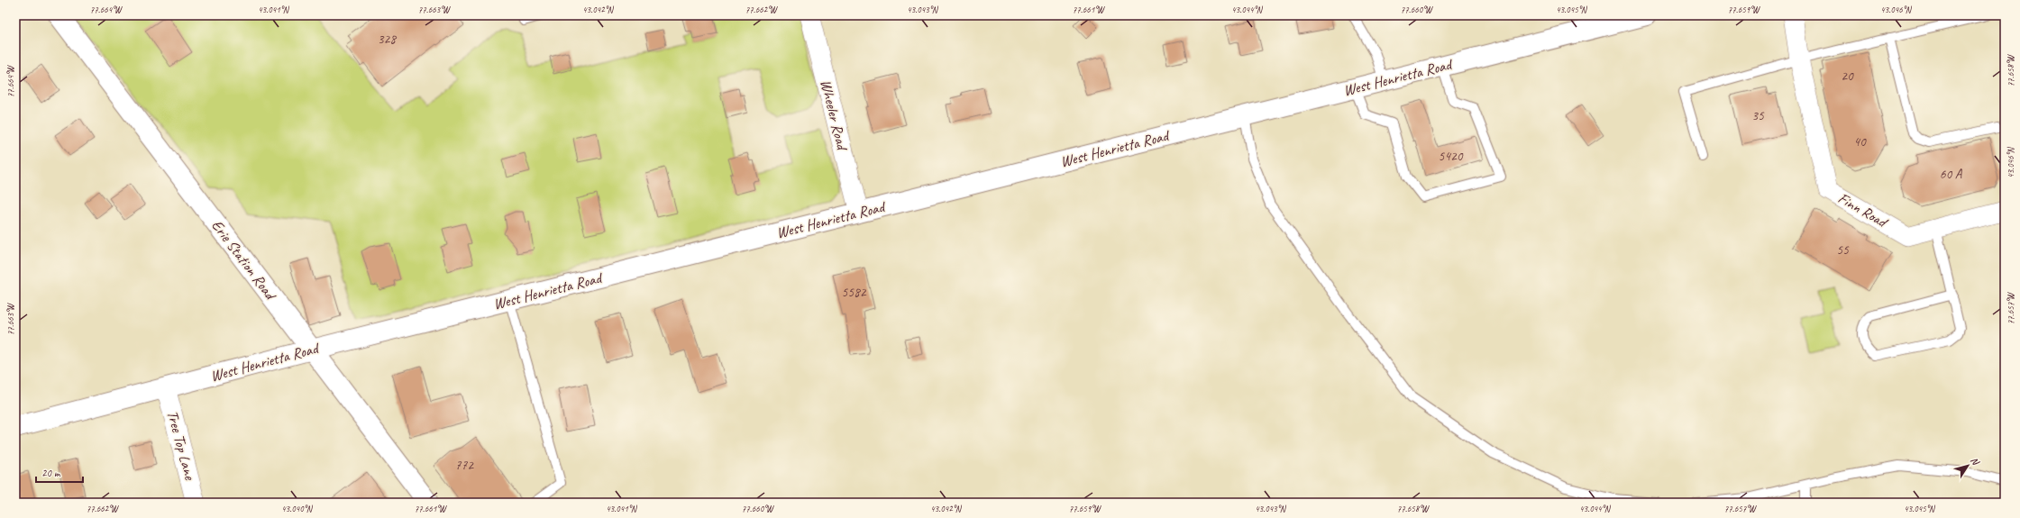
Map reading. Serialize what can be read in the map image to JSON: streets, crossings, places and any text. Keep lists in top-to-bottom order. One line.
{"streets":{"main road":["West Henrietta Road","Erie Station Road"],"street":["Wheeler Road","Finn Road","Tree Top Lane"]},"crossings":[["West Henrietta Road","Wheeler Road"],["West Henrietta Road","Erie Station Road"],["West Henrietta Road","Tree Top Lane"]],"house_numbers":["328","20","35","40","5420","60 A","55","5582","772"],"scale_bar":"20 m","north":"top right","coordinates":["77.664°W","43.041°N","77.663°W","43.042°N","77.662°W","43.043°N","77.661°W","43.044°N","77.660°W","43.045°N","77.659°W","43.046°N","77.658°W","77.657°W","43.040°N"]}
